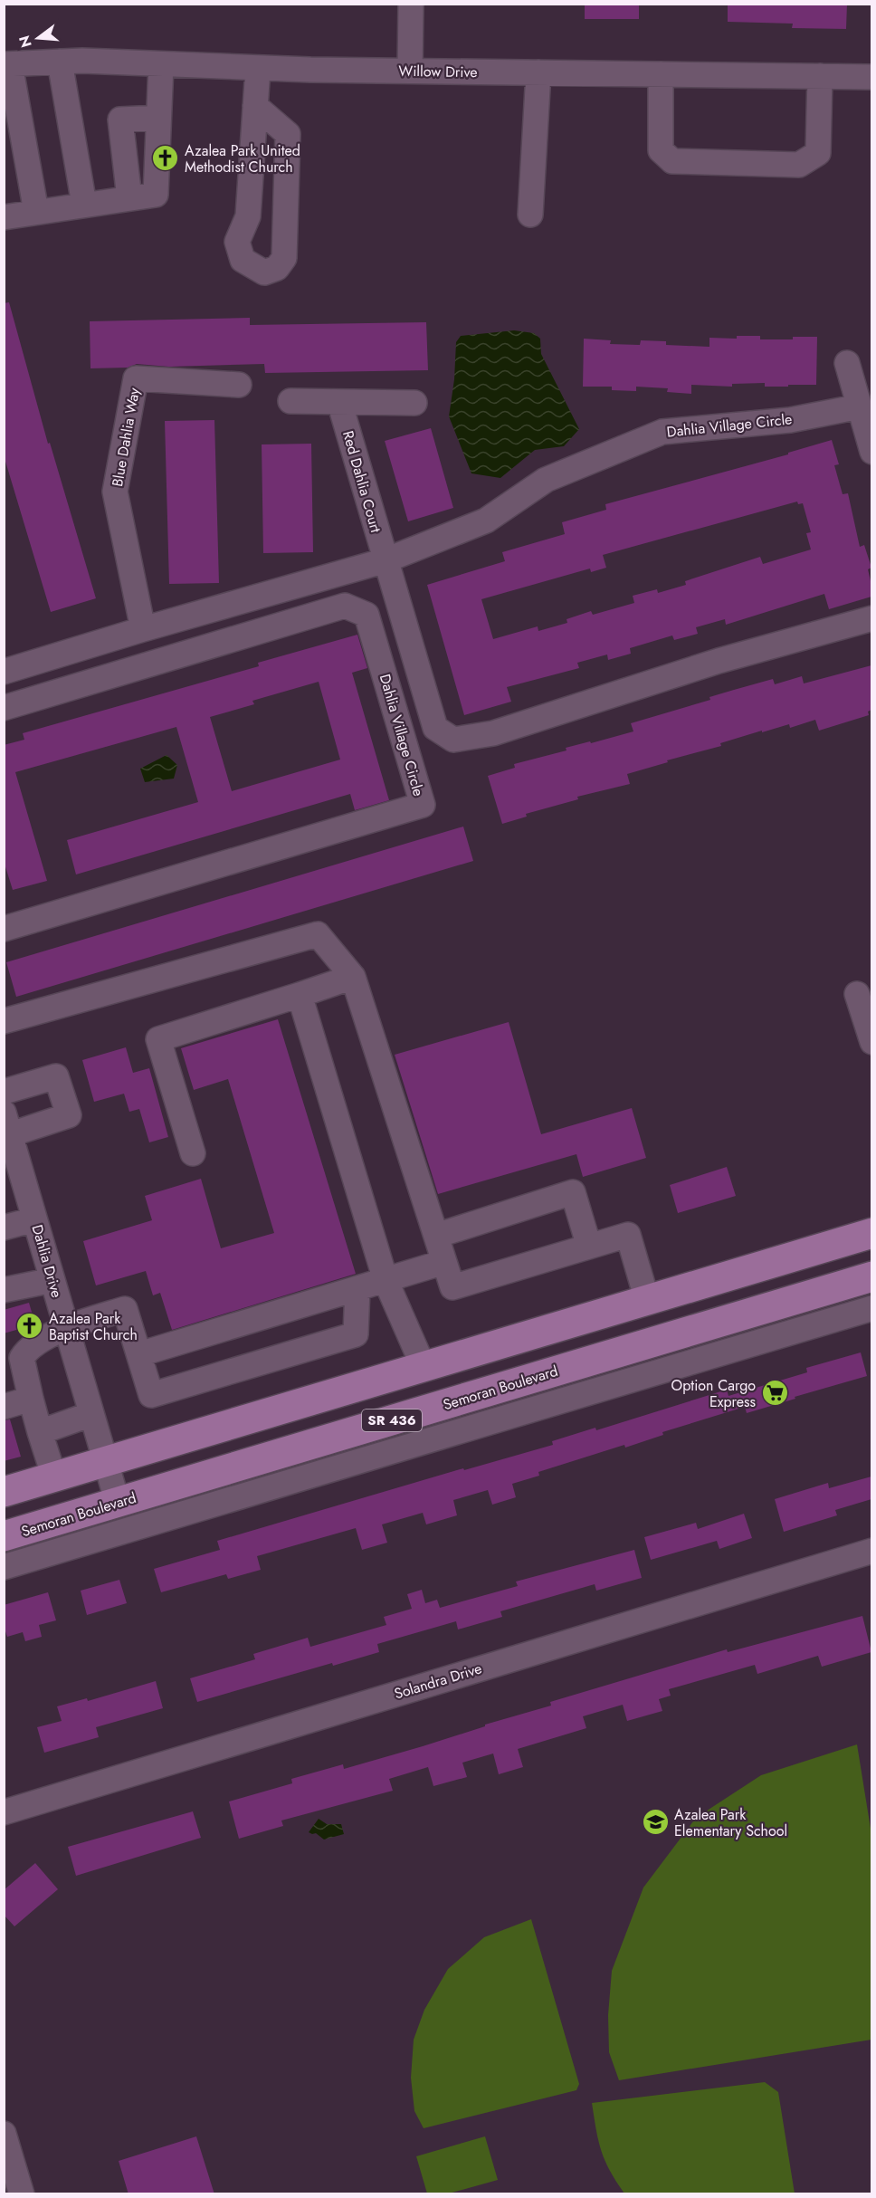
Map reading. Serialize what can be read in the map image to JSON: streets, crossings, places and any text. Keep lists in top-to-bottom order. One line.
{"streets":{"main road":["Semoran Boulevard","SR 436"],"street":["Willow Drive","Dahlia Village Circle","Blue Dahlia Way","Red Dahlia Court","Dahlia Drive","Solandra Drive"]},"crossings":[["Dahlia Village Circle","Blue Dahlia Way"],["Dahlia Village Circle","Red Dahlia Court"],["Dahlia Drive","Semoran Boulevard"]],"places":{"church":["Azalea Park United Methodist Church","Azalea Park Baptist Church"],"supermarket":["Option Cargo Express"],"school or university":["Azalea Park Elementary School"]},"north":"left"}
